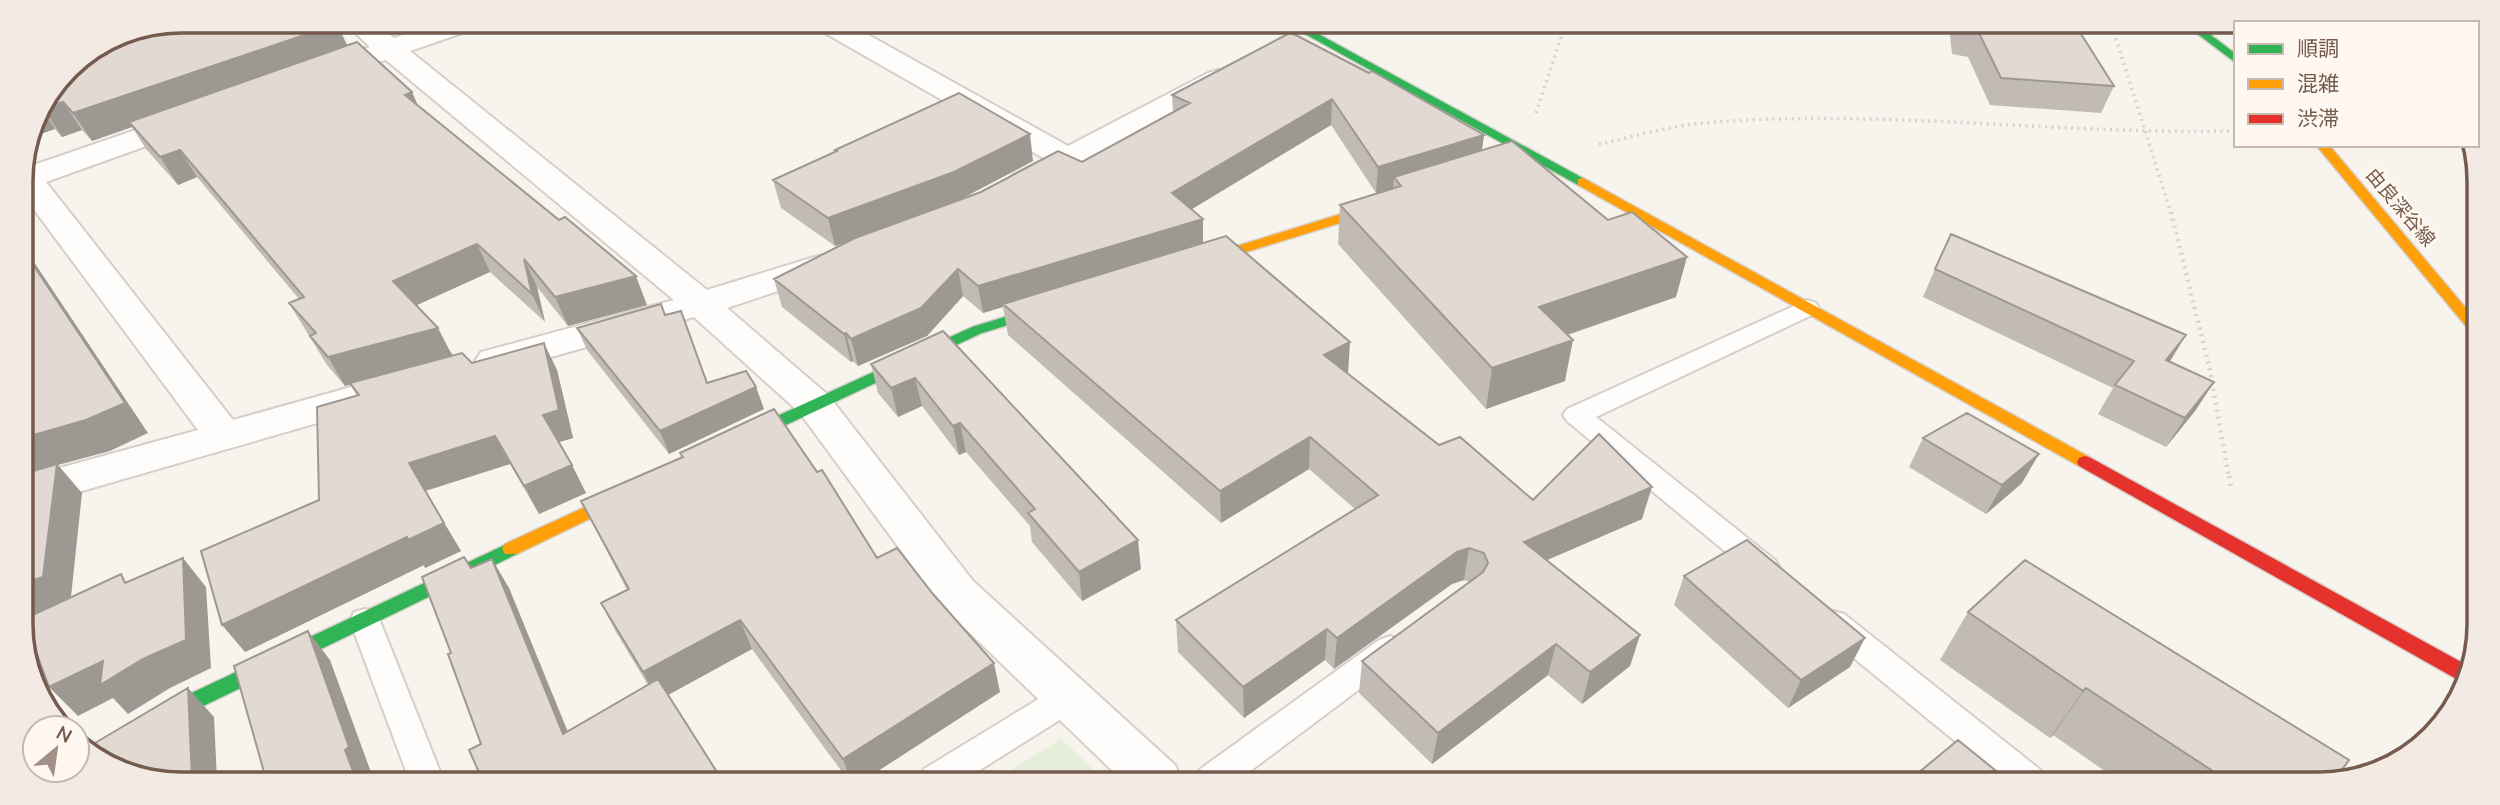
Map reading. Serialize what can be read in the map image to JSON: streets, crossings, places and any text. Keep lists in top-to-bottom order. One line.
{"streets":{"street":["由良深谷線"]},"legend":["順調","混雑","渋滞"],"north":"top right"}
